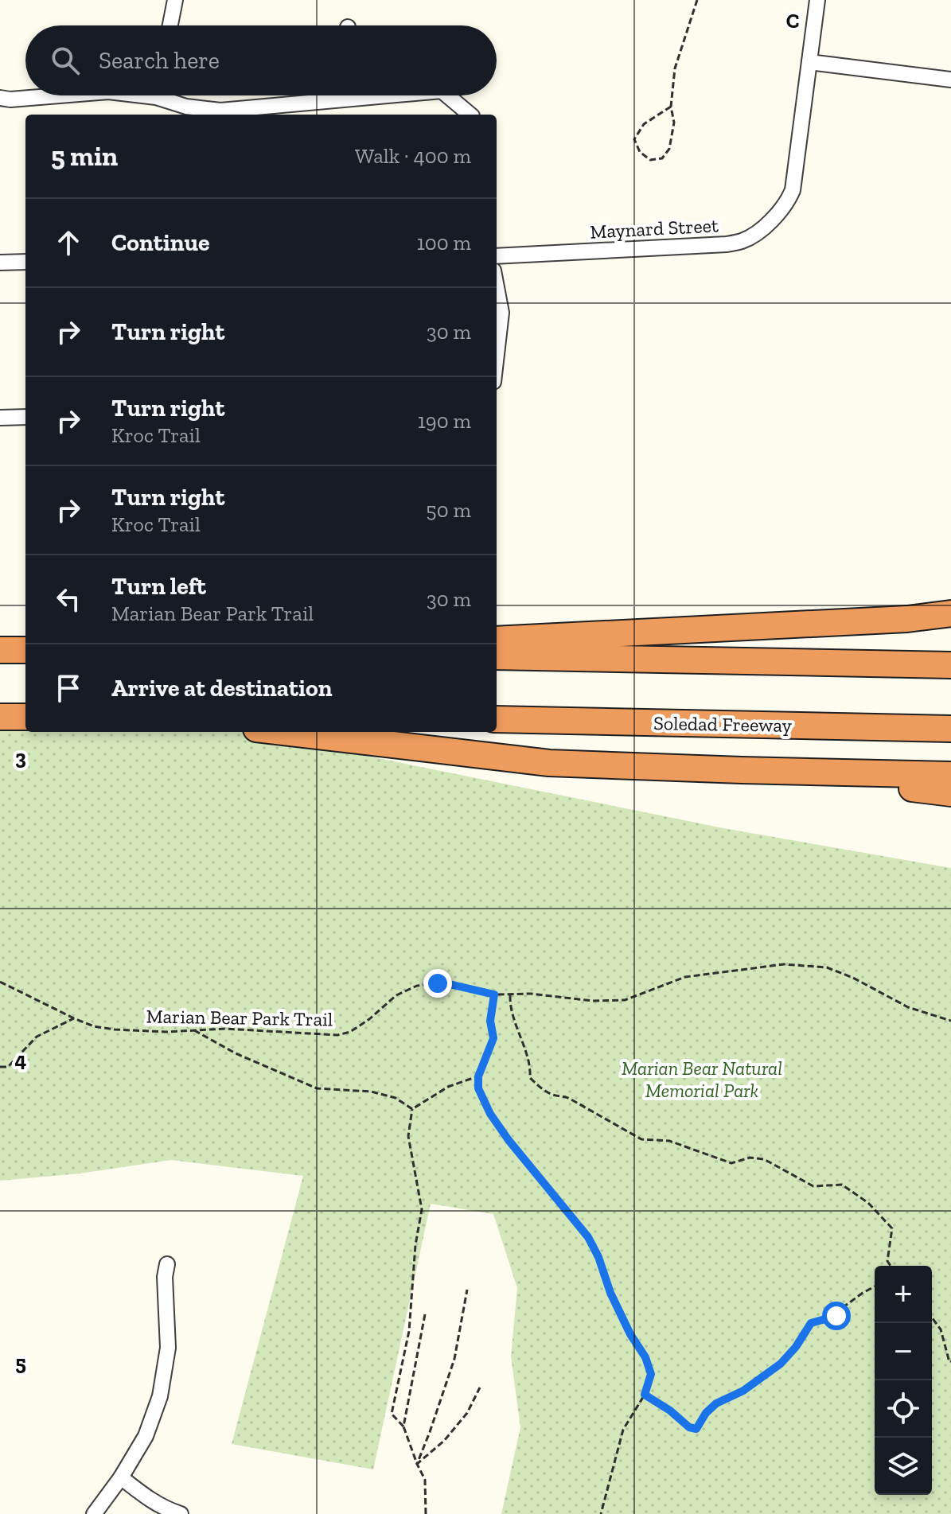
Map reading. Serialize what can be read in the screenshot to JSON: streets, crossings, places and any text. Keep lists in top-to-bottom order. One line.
{"streets":{"highway":["Soledad Freeway"],"street":["Maynard Street"],"path":["Marian Bear Park Trail"]},"parks":["Marian Bear Natural Memorial Park"],"page":{"search":"Search here","heading":["5 min","Walk · 400 m"],"list":[["Continue","100 m"],["Turn right","30 m"],["Turn right","Kroc Trail","190 m"],["Turn right","Kroc Trail","50 m"],["Turn left","Marian Bear Park Trail","30 m"],"Arrive at destination"],"map_buttons":["+","−"]},"grid":{"columns":["C"],"rows":["3","4","5"]}}
